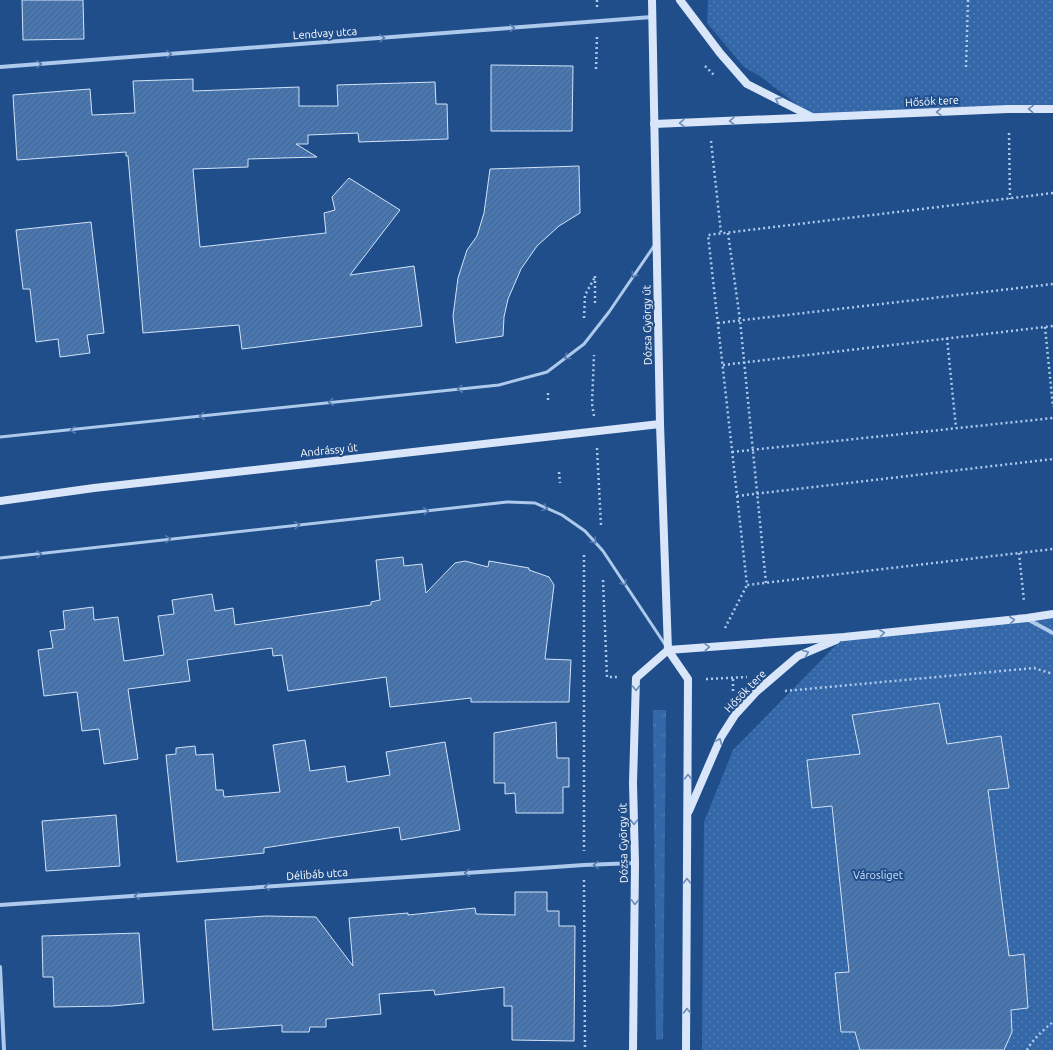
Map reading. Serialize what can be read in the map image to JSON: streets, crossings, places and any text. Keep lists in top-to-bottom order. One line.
{"streets":{"main road":["Hősök tere","Dózsa György út","Andrássy út"],"street":["Lendvay utca","Délibáb utca"]},"crossings":[["Lendvay utca","Dózsa György út"],["Hősök tere","Dózsa György út"],["Dózsa György út","Andrássy út"],["Dózsa György út","Délibáb utca"]],"one_way":["Lendvay utca","Délibáb utca"],"parks":["Városliget"]}
